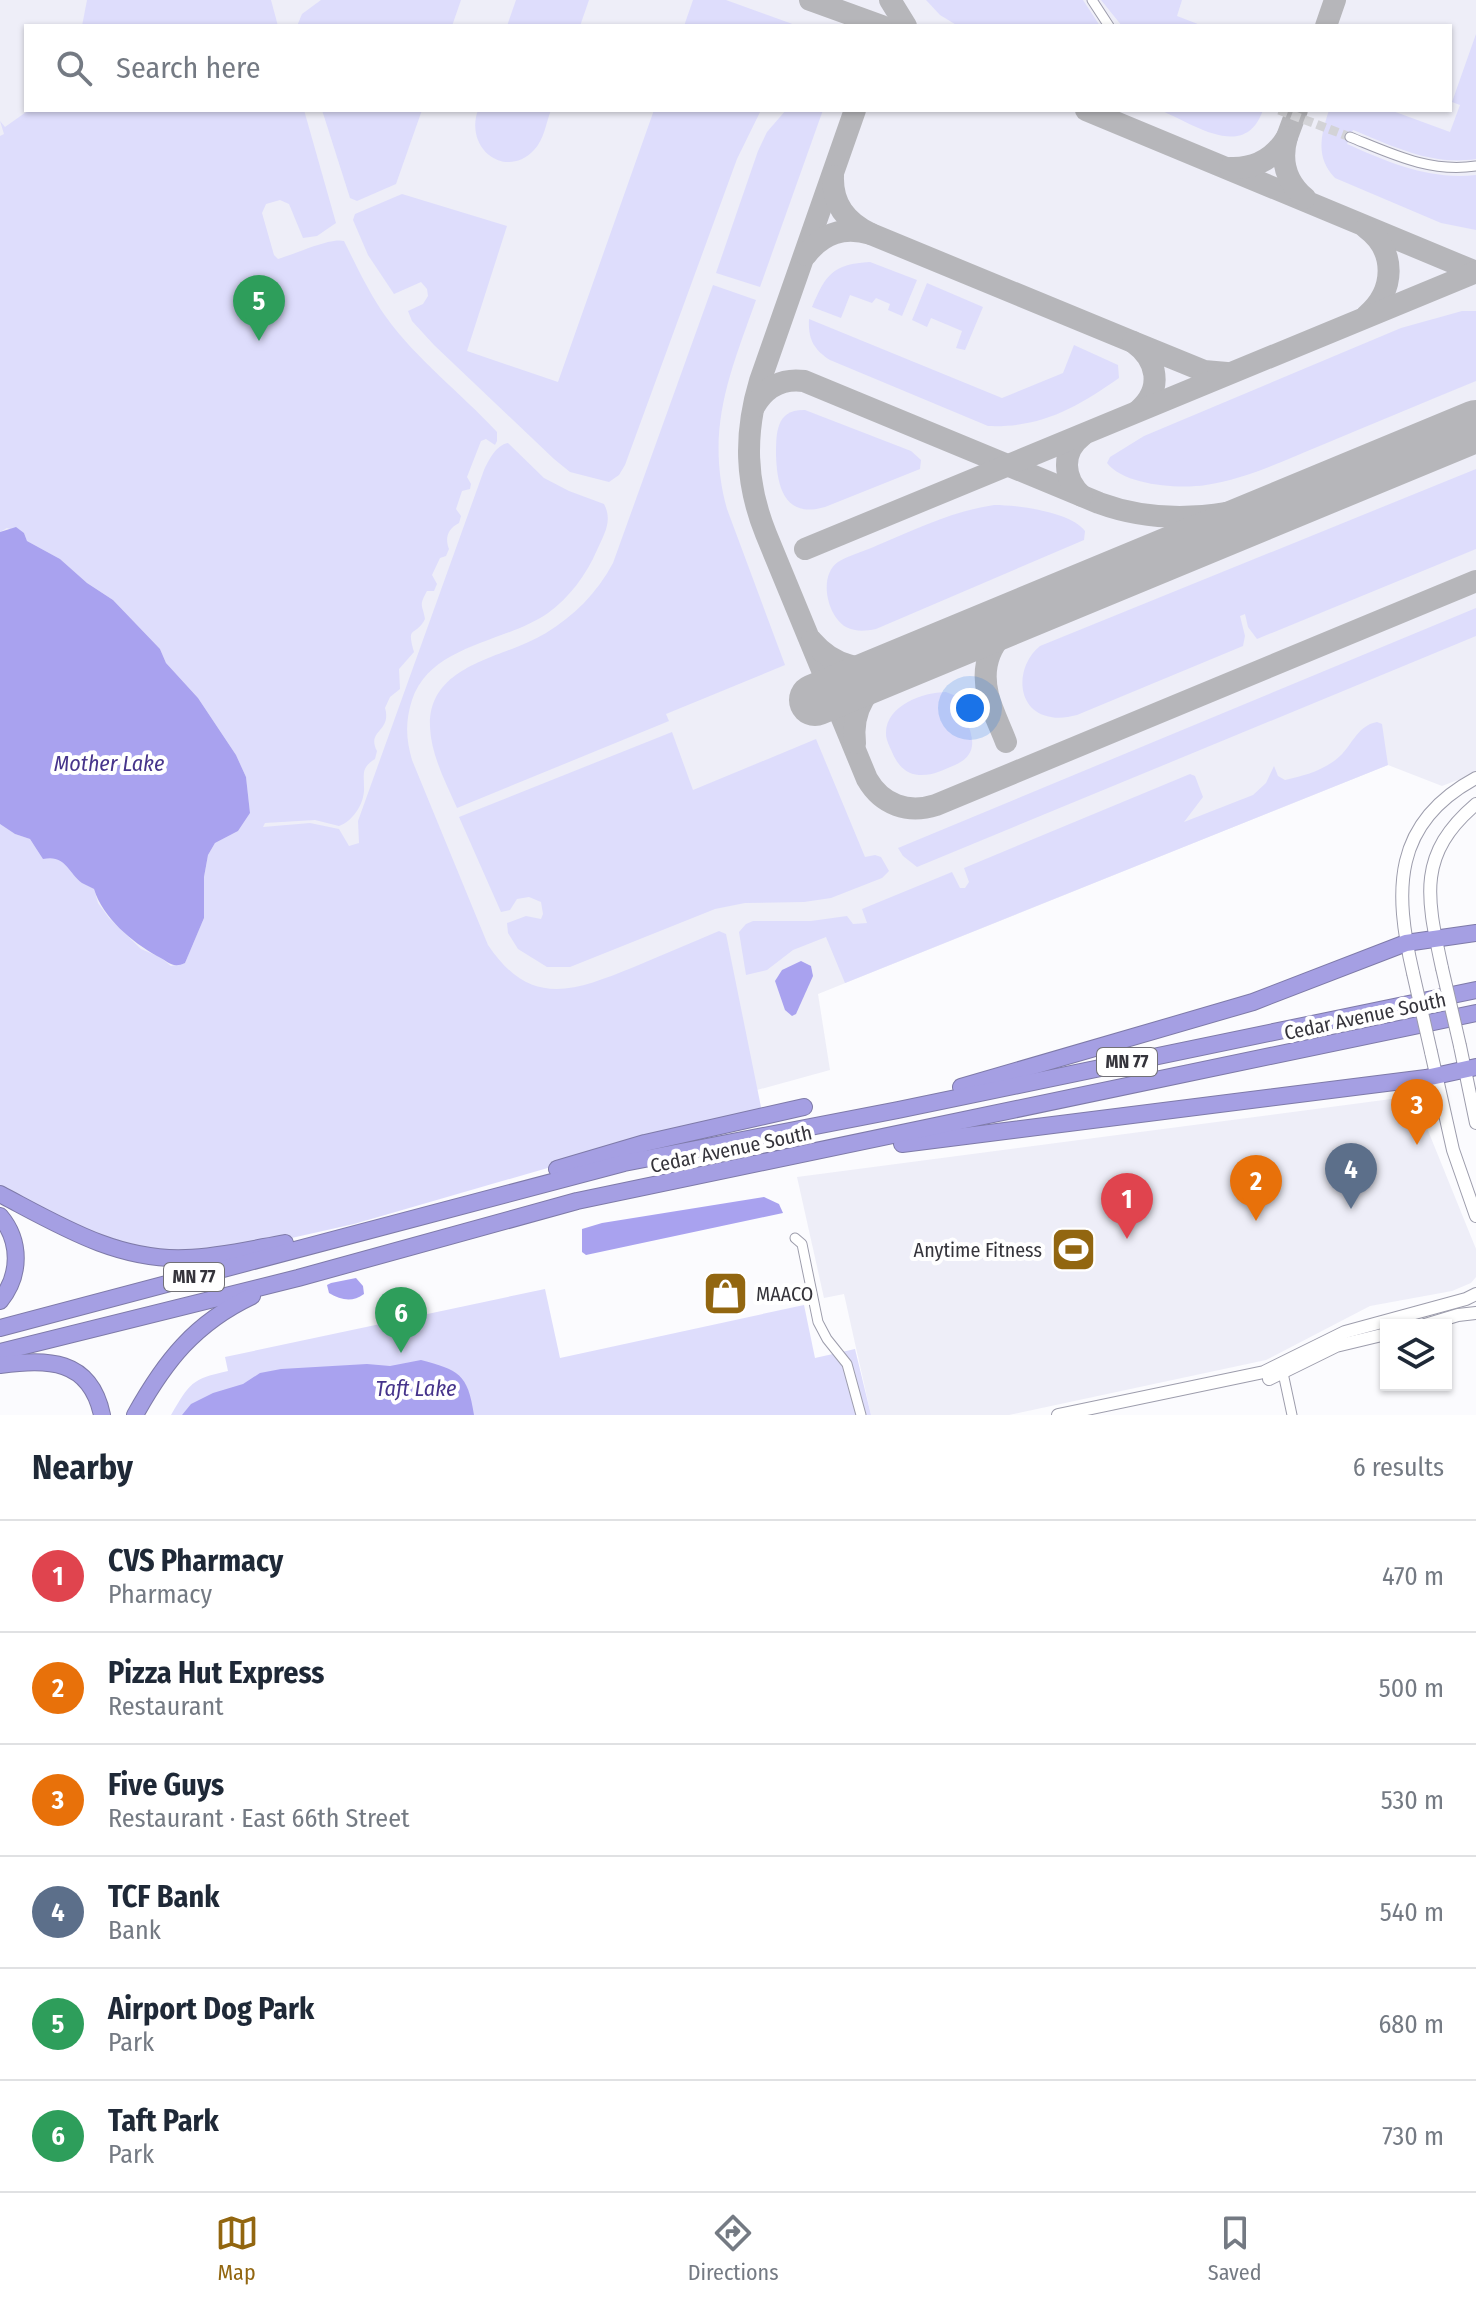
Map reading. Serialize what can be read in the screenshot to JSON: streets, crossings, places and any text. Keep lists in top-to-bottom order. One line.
{"streets":{"highway":["Cedar Avenue South","MN 77"]},"water":["Mother Lake","Taft Lake"],"places":{"sports":["Anytime Fitness"],"shop":["MAACO"]},"page":{"search":"Search here","pins":["5","3","4","2","1","6"],"heading":["Nearby","6 results"],"list":[{"mark":"1","name":"CVS Pharmacy","note":"Pharmacy","value":"470 m"},{"mark":"2","name":"Pizza Hut Express","note":"Restaurant","value":"500 m"},{"mark":"3","name":"Five Guys","note":"Restaurant · East 66th Street","value":"530 m"},{"mark":"4","name":"TCF Bank","note":"Bank","value":"540 m"},{"mark":"5","name":"Airport Dog Park","note":"Park","value":"680 m"},{"mark":"6","name":"Taft Park","note":"Park","value":"730 m"}],"nav":["Map","Directions","Saved"]}}
